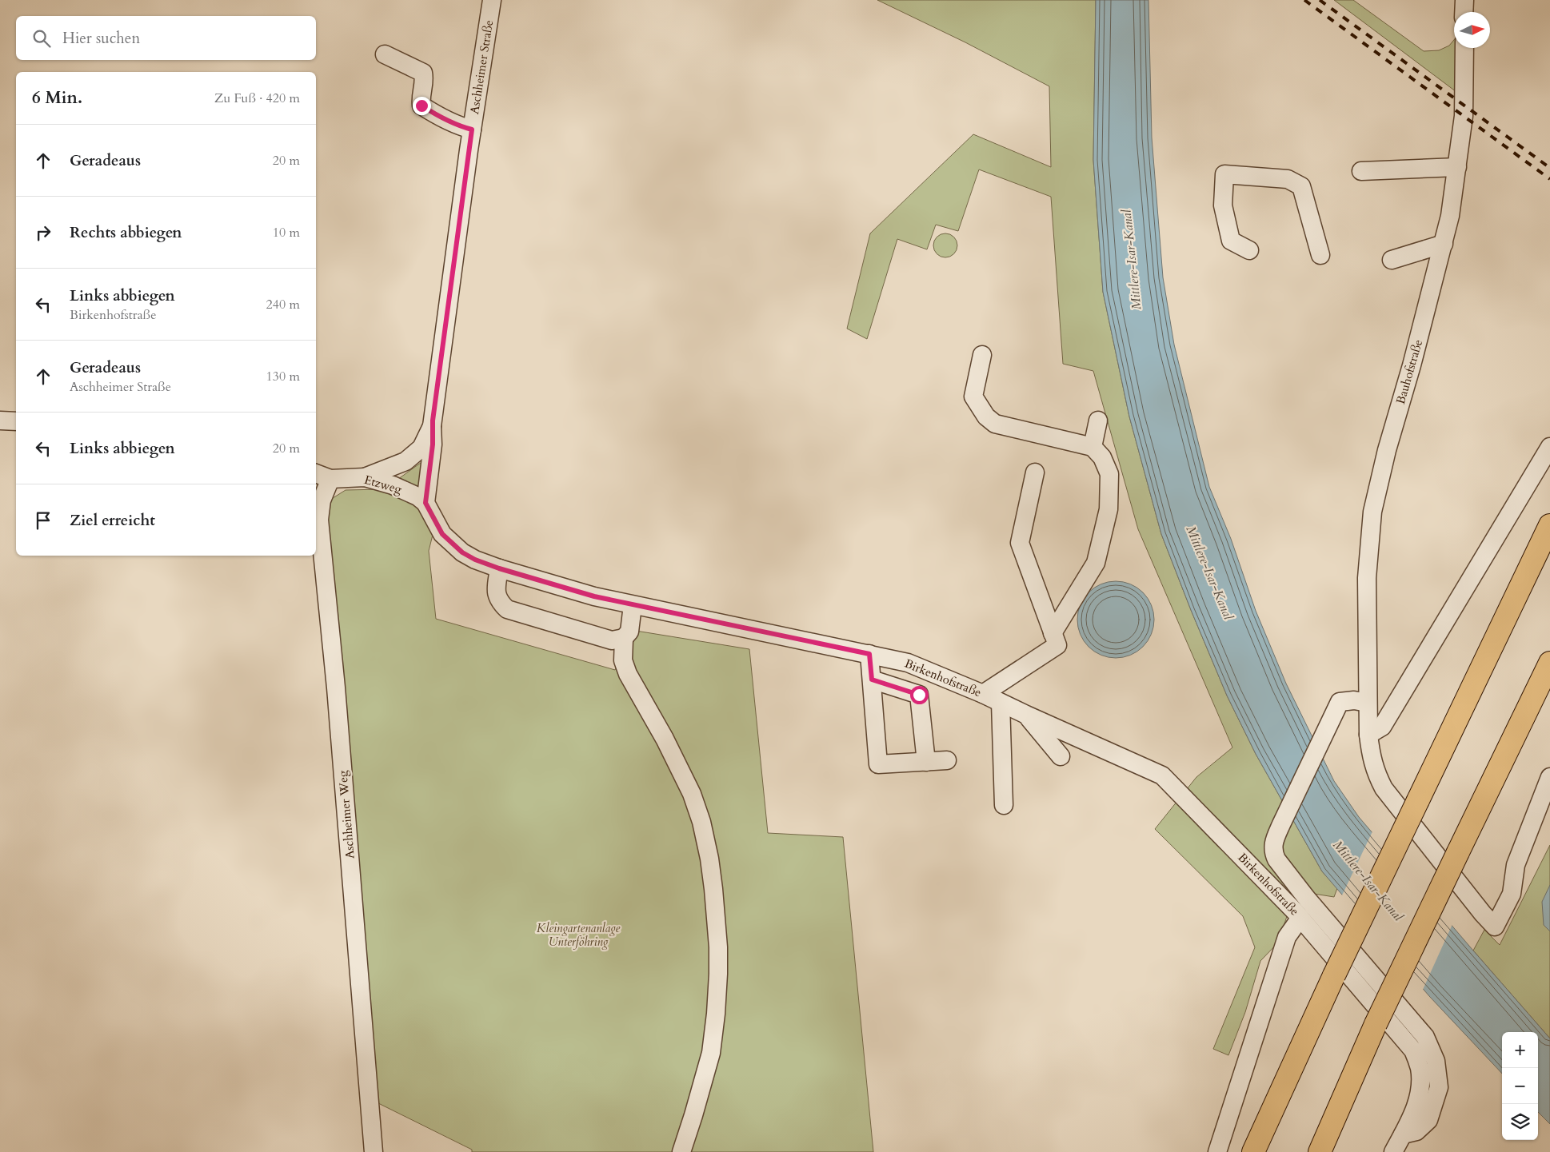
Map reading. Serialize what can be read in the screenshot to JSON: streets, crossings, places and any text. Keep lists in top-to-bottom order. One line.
{"streets":{"street":["Aschheimer Straße","Bauhofstraße","Etzweg","Birkenhofstraße","Aschheimer Weg"]},"crossings":[["Aschheimer Straße","Etzweg"],["Etzweg","Birkenhofstraße"],["Etzweg","Aschheimer Weg"]],"water":["Mittlere-Isar-Kanal"],"parks":["Kleingartenanlage Unterföhring"],"north":"right","page":{"search":"Hier suchen","heading":["6 Min.","Zu Fuß · 420 m"],"list":[["Geradeaus","20 m"],["Rechts abbiegen","10 m"],["Links abbiegen","Birkenhofstraße","240 m"],["Geradeaus","Aschheimer Straße","130 m"],["Links abbiegen","20 m"],"Ziel erreicht"],"map_buttons":["+","−"]}}
